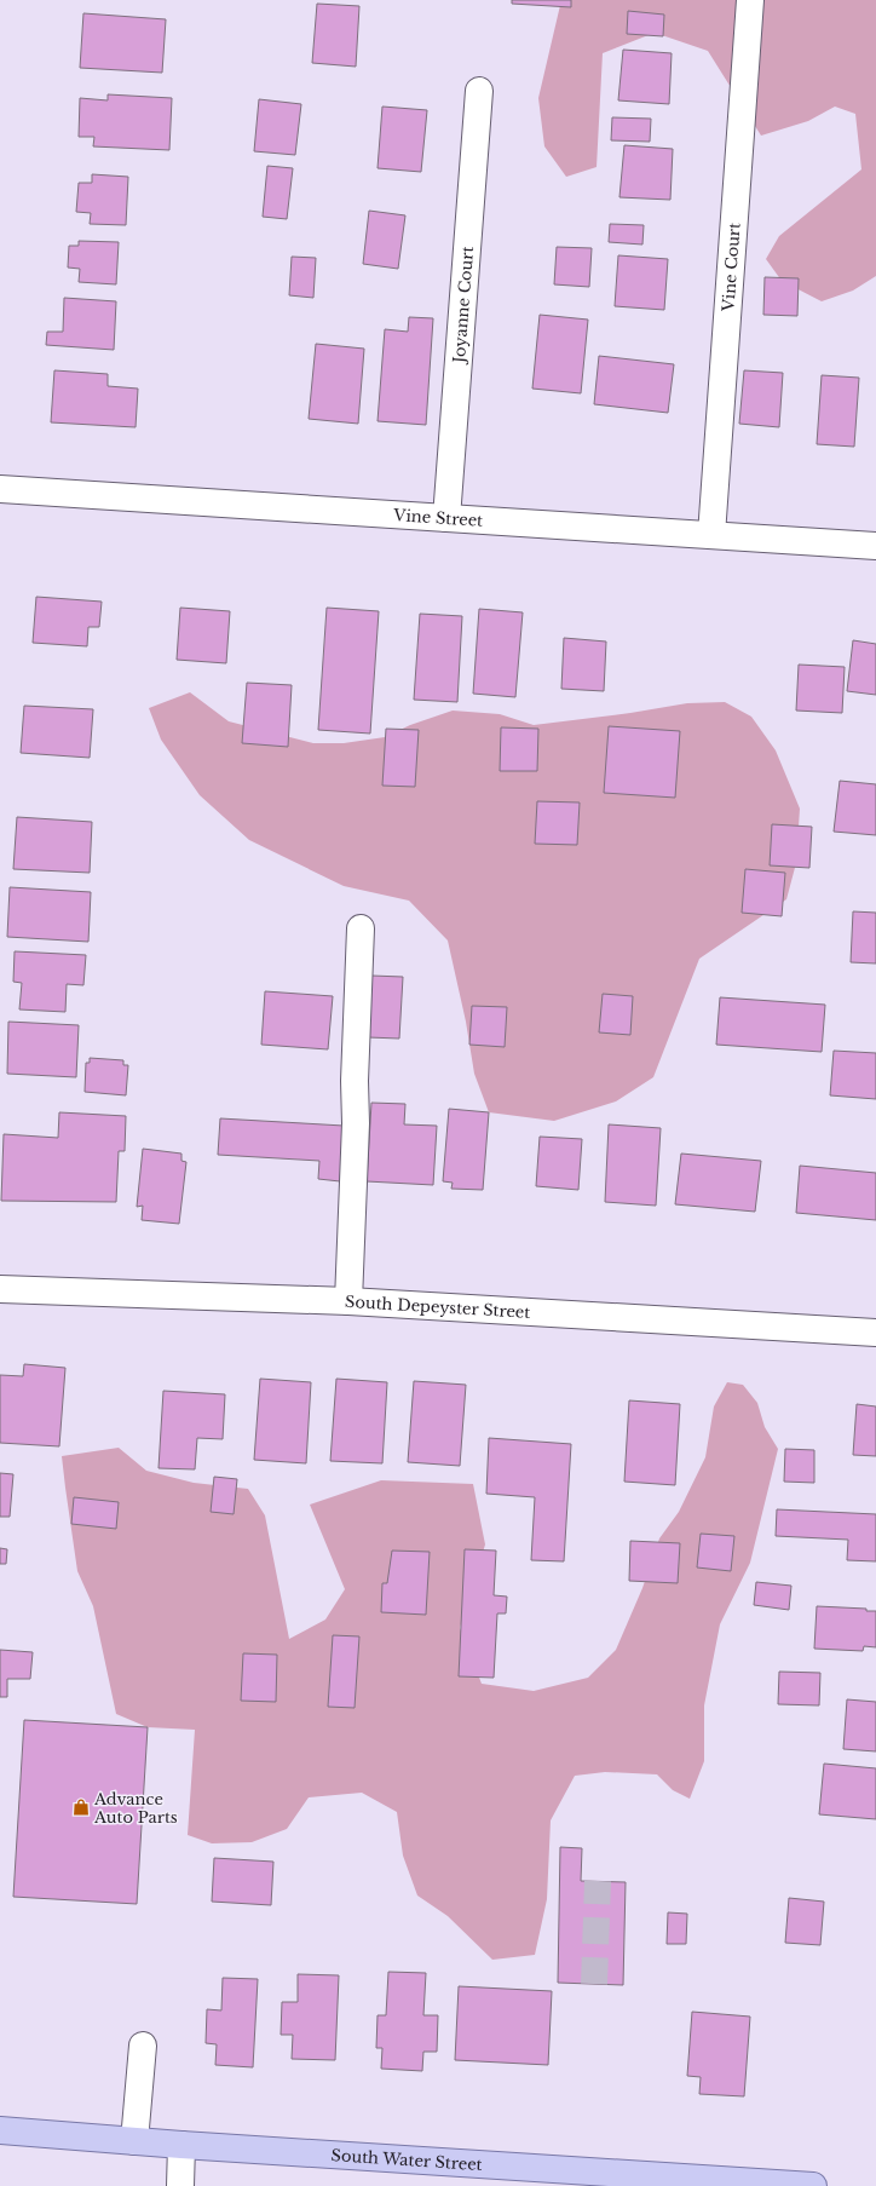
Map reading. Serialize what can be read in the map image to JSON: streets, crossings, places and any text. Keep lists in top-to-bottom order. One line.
{"streets":{"main road":["South Water Street"],"street":["Vine Court","Joyanne Court","Vine Street","South Depeyster Street"]},"crossings":[["Vine Court","Vine Street"],["Joyanne Court","Vine Street"]],"places":{"shop":["Advance Auto Parts"]}}
